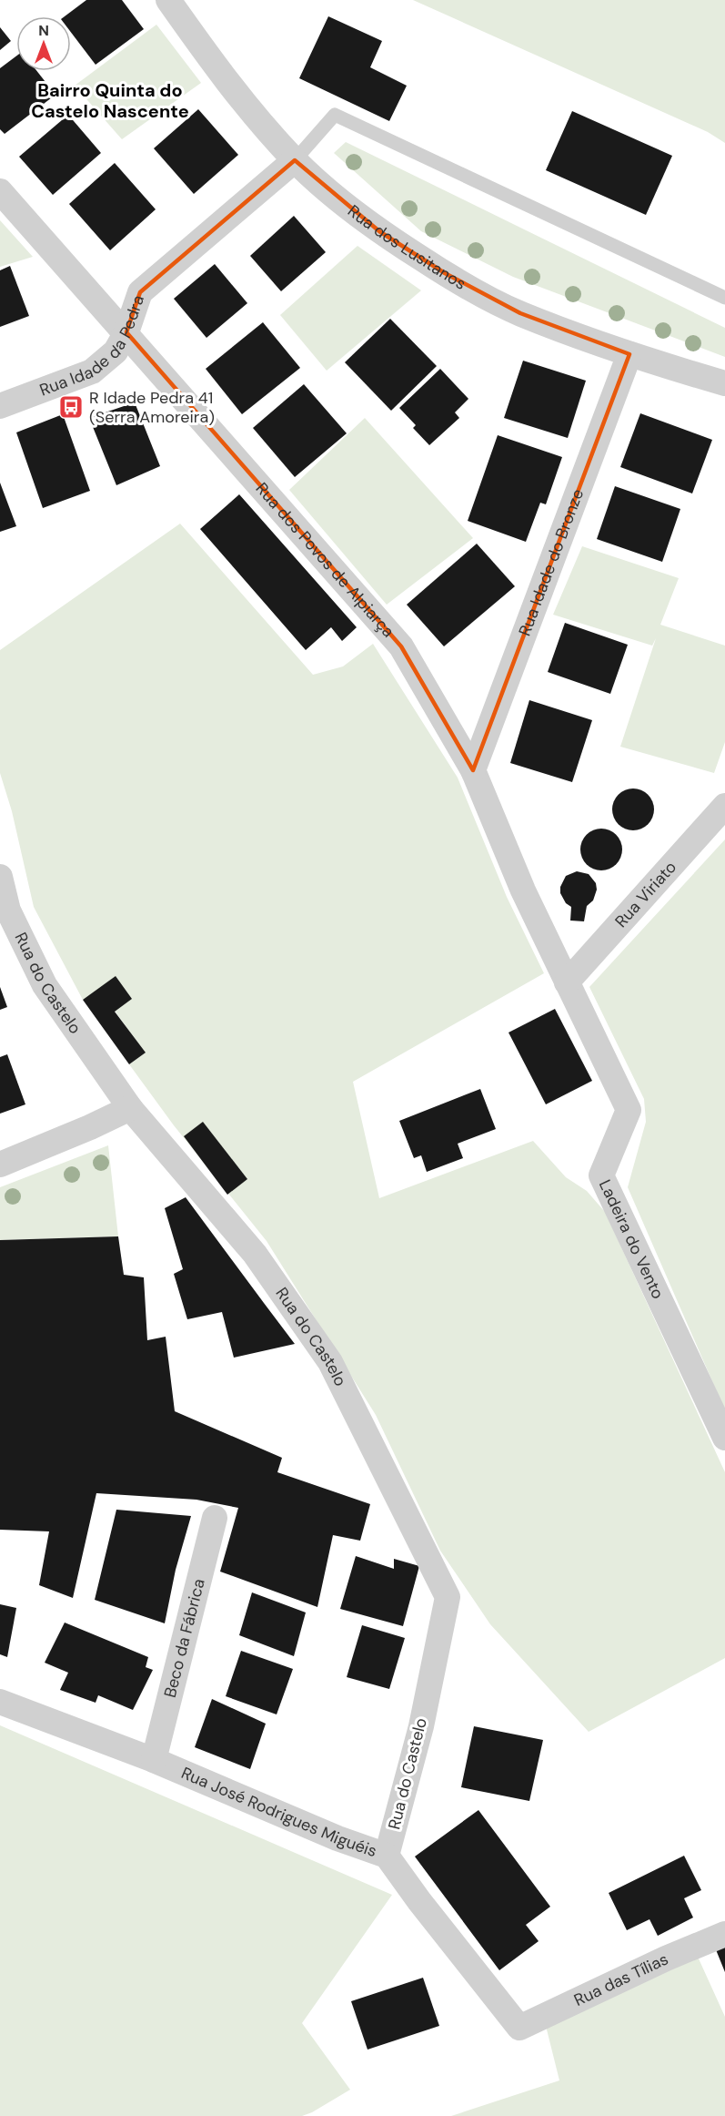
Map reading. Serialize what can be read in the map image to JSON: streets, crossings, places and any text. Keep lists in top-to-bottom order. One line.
{"streets":{"street":["Rua dos Lusitanos","Rua Idade da Pedra","Rua dos Povos de Alpiarça","Rua Idade do Bronze","Rua Viriato","Rua do Castelo","Ladeira do Vento","Beco da Fábrica","Rua José Rodrigues Miguéis","Rua das Tílias"]},"crossings":[["Rua dos Lusitanos","Rua Idade da Pedra"],["Rua dos Lusitanos","Rua Idade do Bronze"],["Rua Idade da Pedra","Rua dos Povos de Alpiarça"],["Rua dos Povos de Alpiarça","Rua Idade do Bronze"],["Rua dos Povos de Alpiarça","Rua Viriato"],["Rua dos Povos de Alpiarça","Ladeira do Vento"],["Rua Viriato","Ladeira do Vento"],["Rua do Castelo","Rua José Rodrigues Miguéis"],["Beco da Fábrica","Rua José Rodrigues Miguéis"],["Rua José Rodrigues Miguéis","Rua das Tílias"]],"districts":["Bairro Quinta do Castelo Nascente"],"places":{"bus stop":["R Idade Pedra 41 (Serra Amoreira)"]},"north":"top"}
